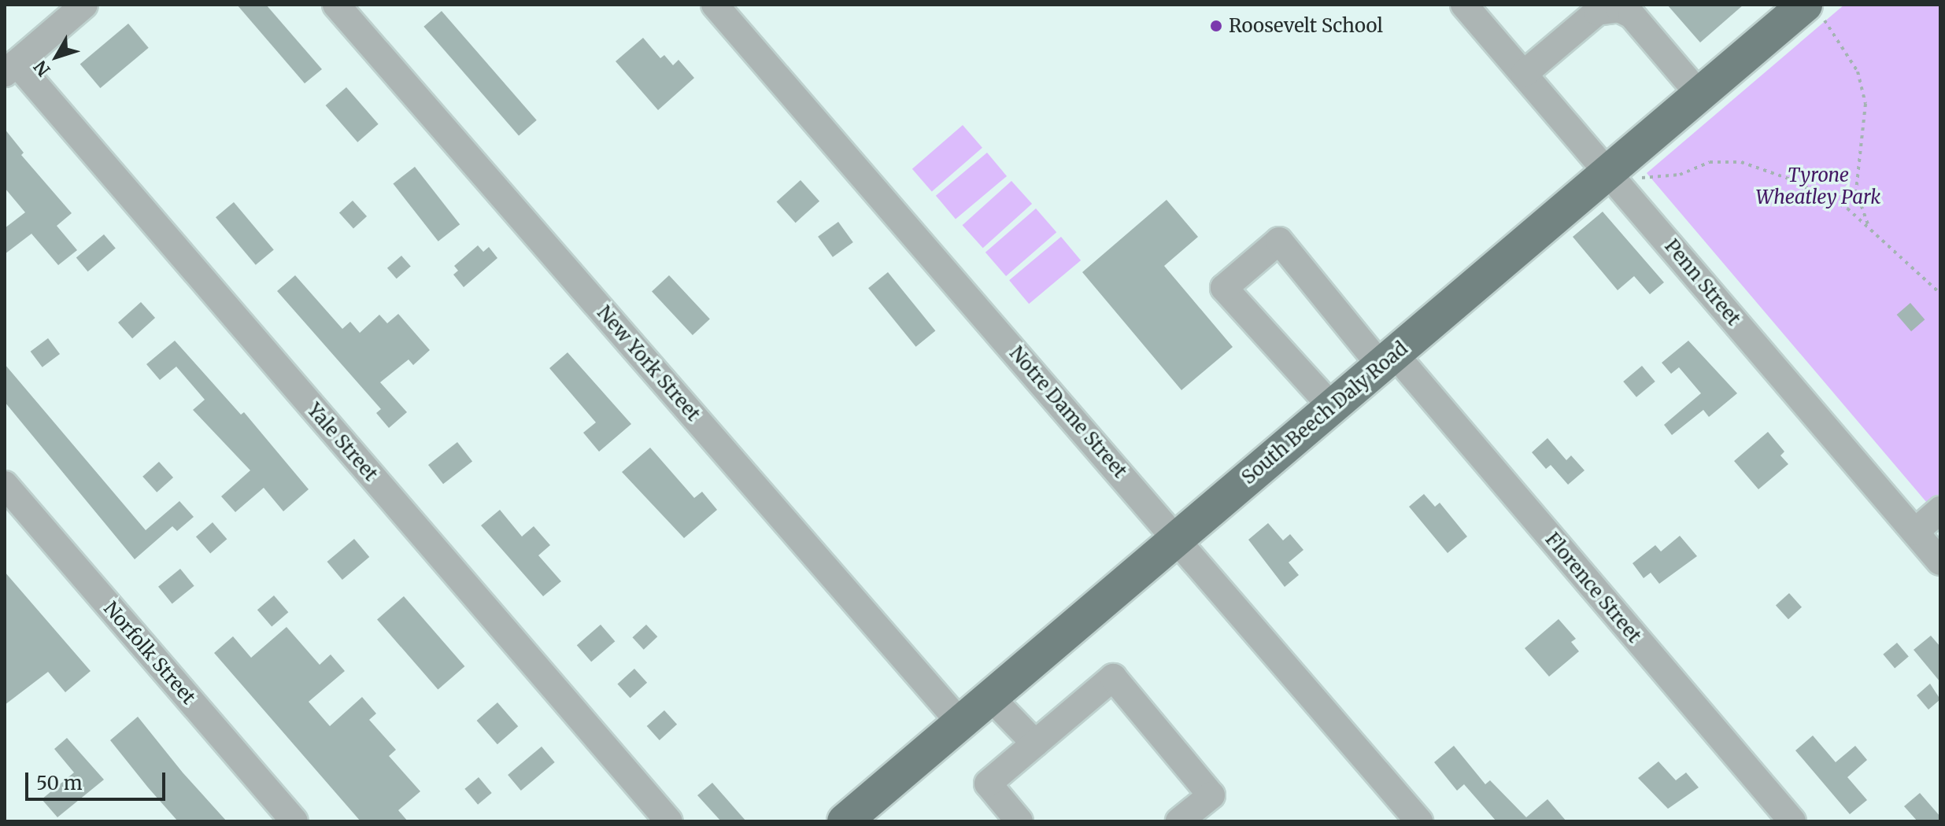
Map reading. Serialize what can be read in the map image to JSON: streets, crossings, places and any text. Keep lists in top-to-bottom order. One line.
{"streets":{"main road":["South Beech Daly Road"],"street":["Penn Street","New York Street","Notre Dame Street","Yale Street","Florence Street","Norfolk Street"]},"crossings":[["Penn Street","South Beech Daly Road"],["New York Street","South Beech Daly Road"],["Notre Dame Street","South Beech Daly Road"],["South Beech Daly Road","Florence Street"]],"parks":["Tyrone Wheatley Park"],"places":["Roosevelt School"],"scale_bar":"50 m","north":"bottom left"}
